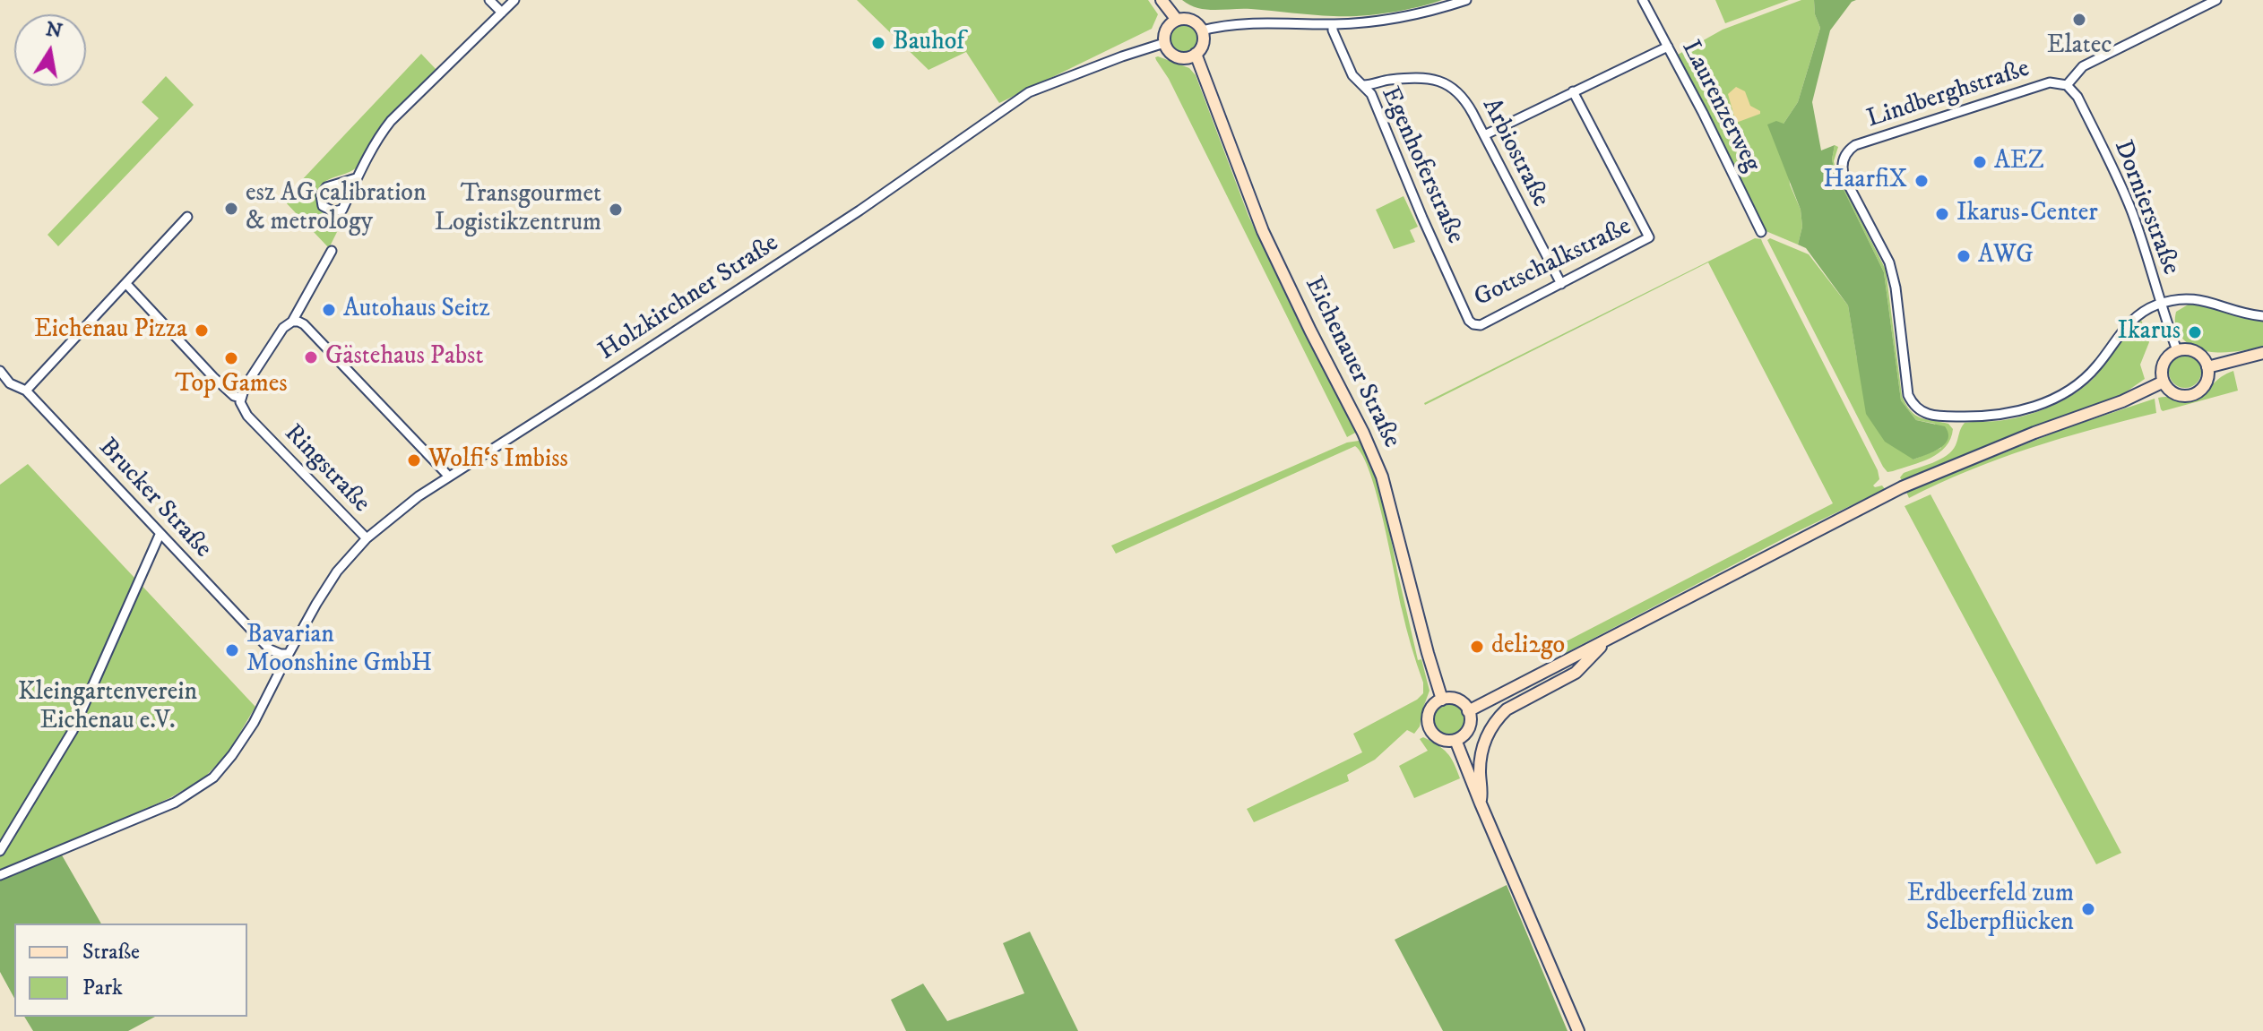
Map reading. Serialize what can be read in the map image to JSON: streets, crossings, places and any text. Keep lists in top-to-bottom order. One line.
{"streets":{"main road":["Eichenauer Straße"],"street":["Lindberghstraße","Laurenzerweg","Arbiostraße","Egenhoferstraße","Dornierstraße","Gottschalkstraße","Holzkirchner Straße","Ringstraße","Brucker Straße"]},"crossings":[["Lindberghstraße","Dornierstraße"],["Arbiostraße","Egenhoferstraße"],["Arbiostraße","Gottschalkstraße"],["Egenhoferstraße","Gottschalkstraße"],["Holzkirchner Straße","Eichenauer Straße"],["Holzkirchner Straße","Ringstraße"],["Holzkirchner Straße","Brucker Straße"]],"parks":["Kleingartenverein Eichenau e.V."],"places":["Elatec","Bauhof","AEZ","HaarfiX","esz AG calibration & metrology","Transgourmet Logistikzentrum","Ikarus-Center","AWG","Autohaus Seitz","Eichenau Pizza","Ikarus","Gästehaus Pabst","Top Games","Wolfi‘s Imbiss","deli2go","Bavarian Moonshine GmbH","Erdbeerfeld zum Selberpflücken"],"legend":["Straße","Park"],"north":"top"}
